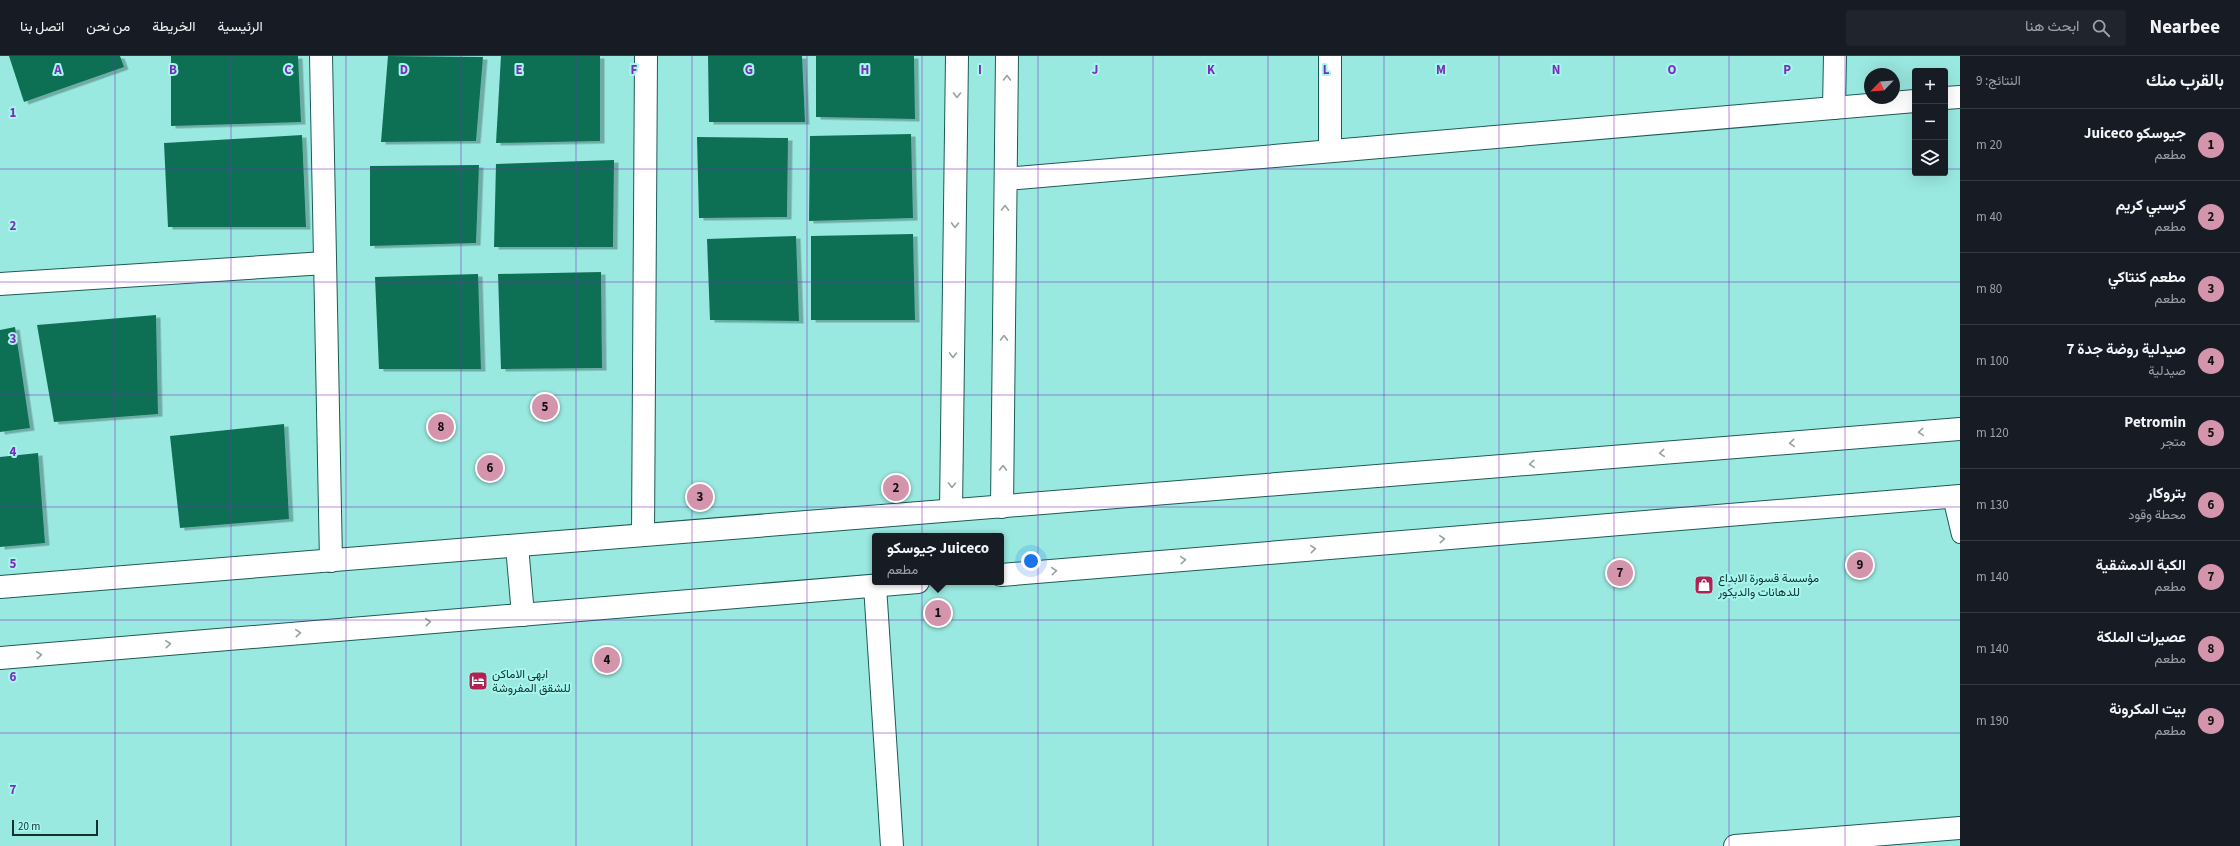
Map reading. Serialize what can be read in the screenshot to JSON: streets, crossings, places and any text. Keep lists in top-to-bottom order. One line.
{"places":{"shop":["مؤسسة قسورة الابداع للدهانات والديكور"],"hotel":["ابهى الاماكن للشقق المفروشة"]},"scale_bar":"20 m","north":"bottom left","page":{"header":"Nearbee","search":"ابحث هنا","nav":["الرئيسية","الخريطة","من نحن","اتصل بنا"],"heading":["بالقرب منك","النتائج: 9"],"map_buttons":["+","−"],"list":[{"mark":"1","name":"جيوسكو Juiceco","note":"مطعم","value":"20 m"},{"mark":"2","name":"كرسبي كريم","note":"مطعم","value":"40 m"},{"mark":"3","name":"مطعم كنتاكي","note":"مطعم","value":"80 m"},{"mark":"4","name":"صيدلية روضة جدة 7","note":"صيدلية","value":"100 m"},{"mark":"5","name":"Petromin","note":"متجر","value":"120 m"},{"mark":"6","name":"بتروكار","note":"محطة وقود","value":"130 m"},{"mark":"7","name":"الكبة الدمشقية","note":"مطعم","value":"140 m"},{"mark":"8","name":"عصيرات الملكة","note":"مطعم","value":"140 m"},{"mark":"9","name":"بيت المكرونة","note":"مطعم","value":"190 m"}],"pins":["5","8","6","2","3","9","7","1","4"],"popup":["جيوسكو Juiceco","مطعم"],"scale":"20 m"},"grid":{"columns":["A","B","C","D","E","F","G","H","I","J","K","L","M","N","O","P"],"rows":["1","2","3","4","5","6","7"]}}
